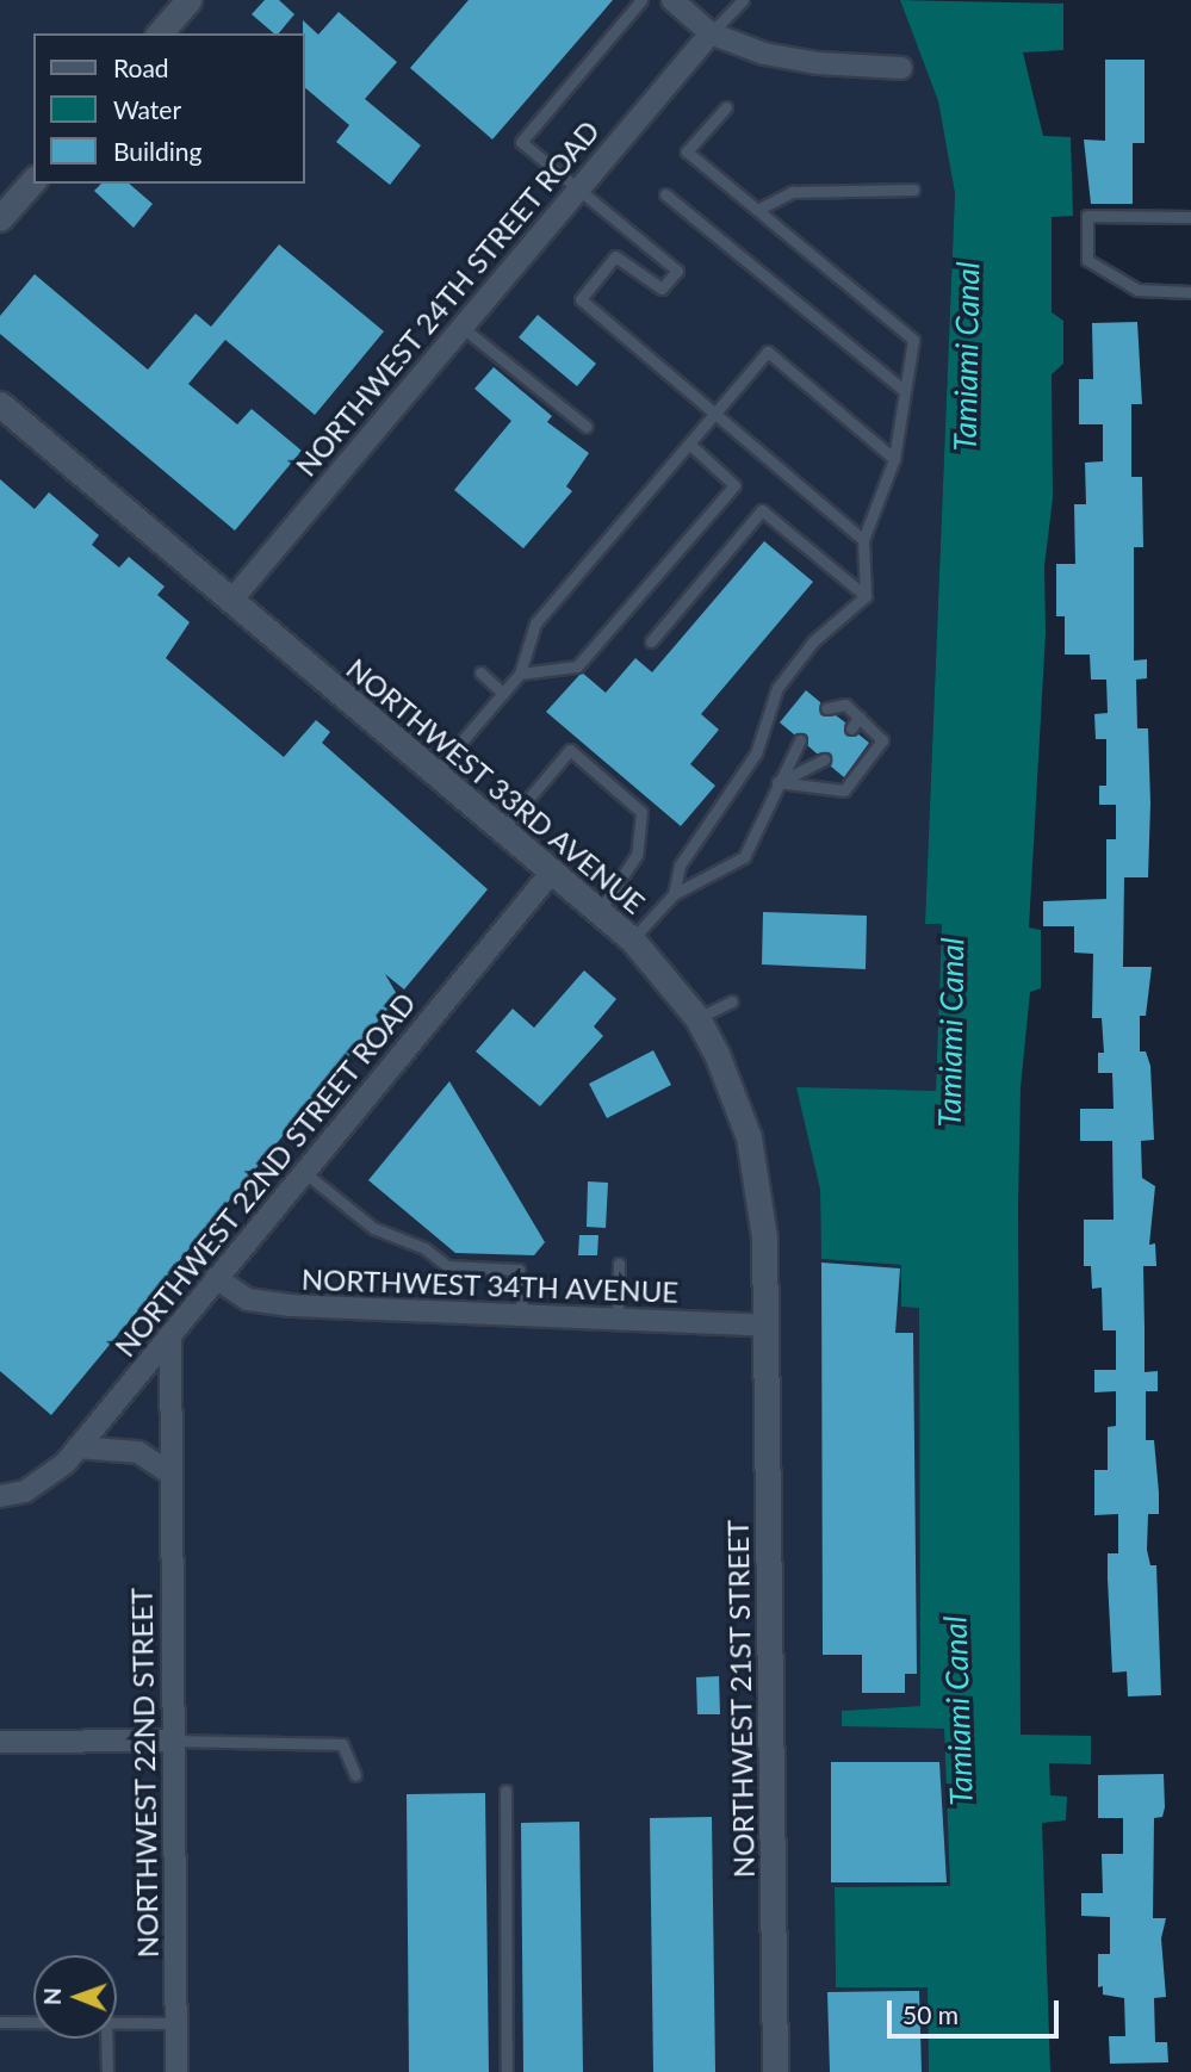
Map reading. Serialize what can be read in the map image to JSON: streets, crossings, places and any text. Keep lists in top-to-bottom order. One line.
{"streets":{"street":["NORTHWEST 24TH STREET ROAD","NORTHWEST 33RD AVENUE","NORTHWEST 22ND STREET ROAD","NORTHWEST 34TH AVENUE","NORTHWEST 21ST STREET","NORTHWEST 22ND STREET"]},"crossings":[["NORTHWEST 24TH STREET ROAD","NORTHWEST 33RD AVENUE"],["NORTHWEST 33RD AVENUE","NORTHWEST 22ND STREET ROAD"],["NORTHWEST 33RD AVENUE","NORTHWEST 34TH AVENUE"],["NORTHWEST 33RD AVENUE","NORTHWEST 21ST STREET"],["NORTHWEST 22ND STREET ROAD","NORTHWEST 34TH AVENUE"],["NORTHWEST 22ND STREET ROAD","NORTHWEST 22ND STREET"],["NORTHWEST 34TH AVENUE","NORTHWEST 21ST STREET"]],"water":["Tamiami Canal"],"legend":["Road","Water","Building"],"scale_bar":"50 m","north":"left"}
